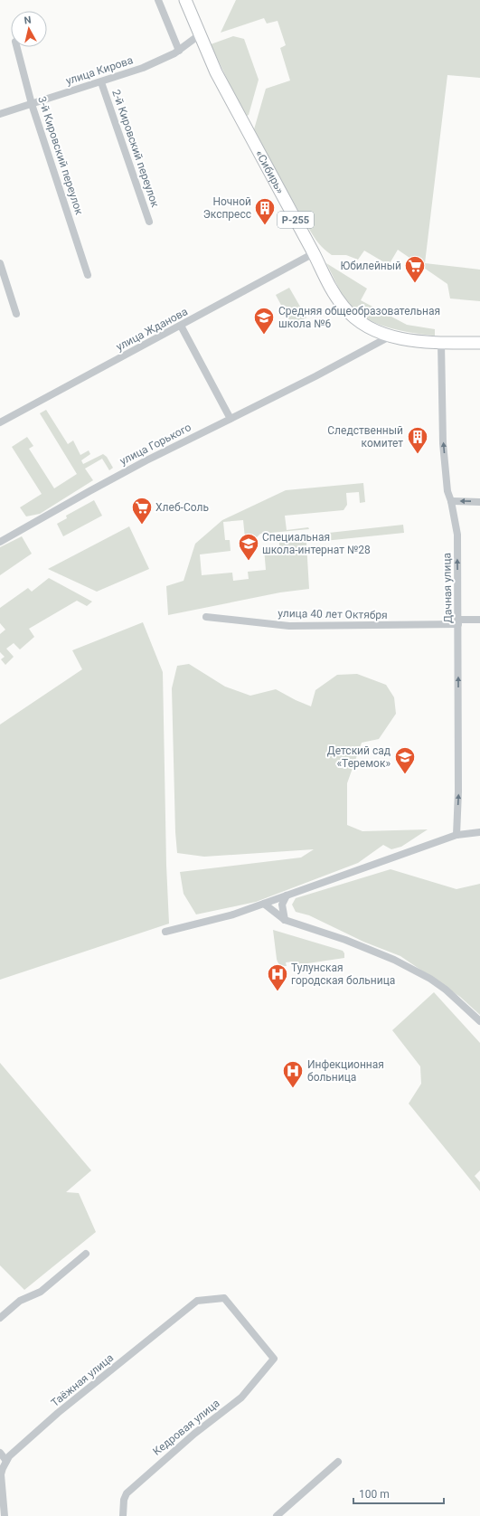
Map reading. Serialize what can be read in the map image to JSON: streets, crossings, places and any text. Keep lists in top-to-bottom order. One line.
{"streets":{"highway":["«Сибирь»","Р-255"],"street":["улица Кирова","2-й Кировский переулок","3-й Кировский переулок","улица Жданова","улица Горького","Дачная улица","улица 40 лет Октября","Таёжная улица","Кедровая улица"]},"crossings":[["улица Кирова","2-й Кировский переулок"],["улица Кирова","3-й Кировский переулок"],["улица Кирова","«Сибирь»"],["«Сибирь»","улица Жданова"],["«Сибирь»","улица Горького"],["«Сибирь»","Дачная улица"],["Дачная улица","улица 40 лет Октября"],["Таёжная улица","Кедровая улица"]],"one_way":["Дачная улица"],"places":{"building":["Ночной Экспресс","Следственный комитет"],"supermarket":["Юбилейный","Хлеб-Соль"],"school or university":["Средняя общеобразовательная школа №6","Специальная школа-интернат №28","Детский сад «Теремок»"],"hospital":["Тулунская городская больница","Инфекционная больница"]},"scale_bar":"100 m","north":"top"}
